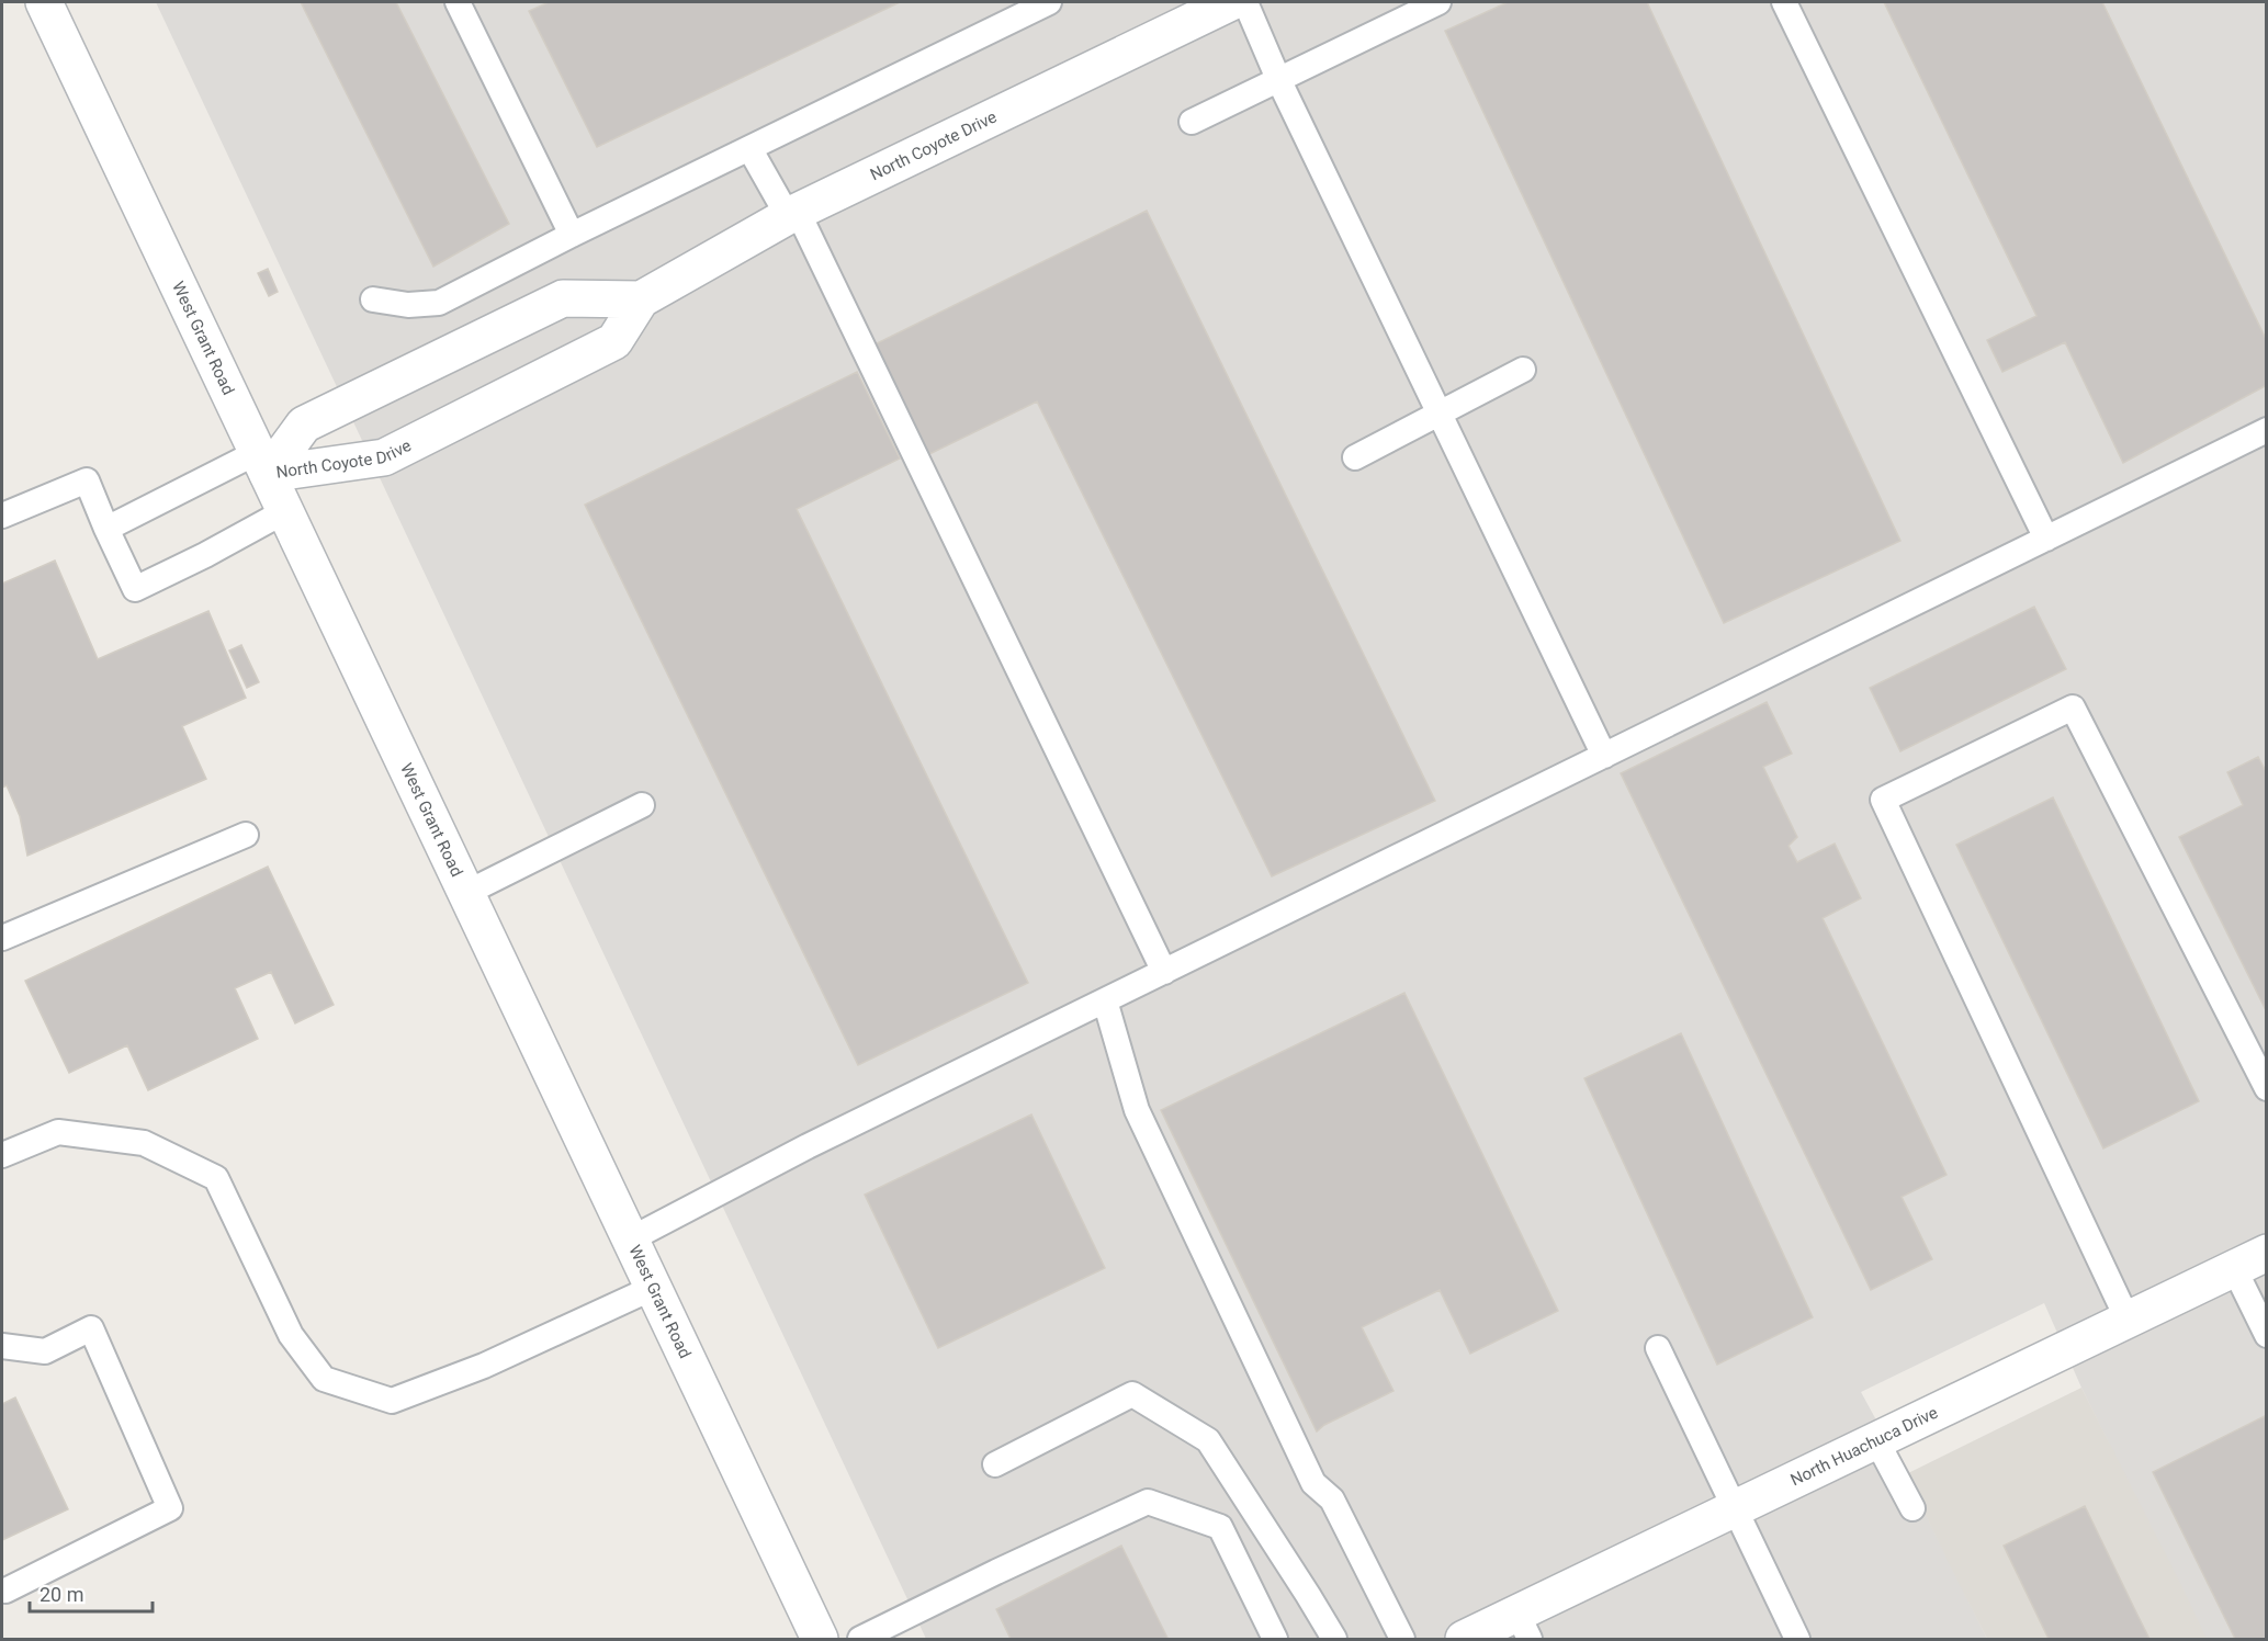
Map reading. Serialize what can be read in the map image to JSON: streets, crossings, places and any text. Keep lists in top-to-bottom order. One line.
{"streets":{"street":["North Coyote Drive","West Grant Road","North Huachuca Drive"]},"crossings":[["North Coyote Drive","West Grant Road"]],"scale_bar":"20 m"}
